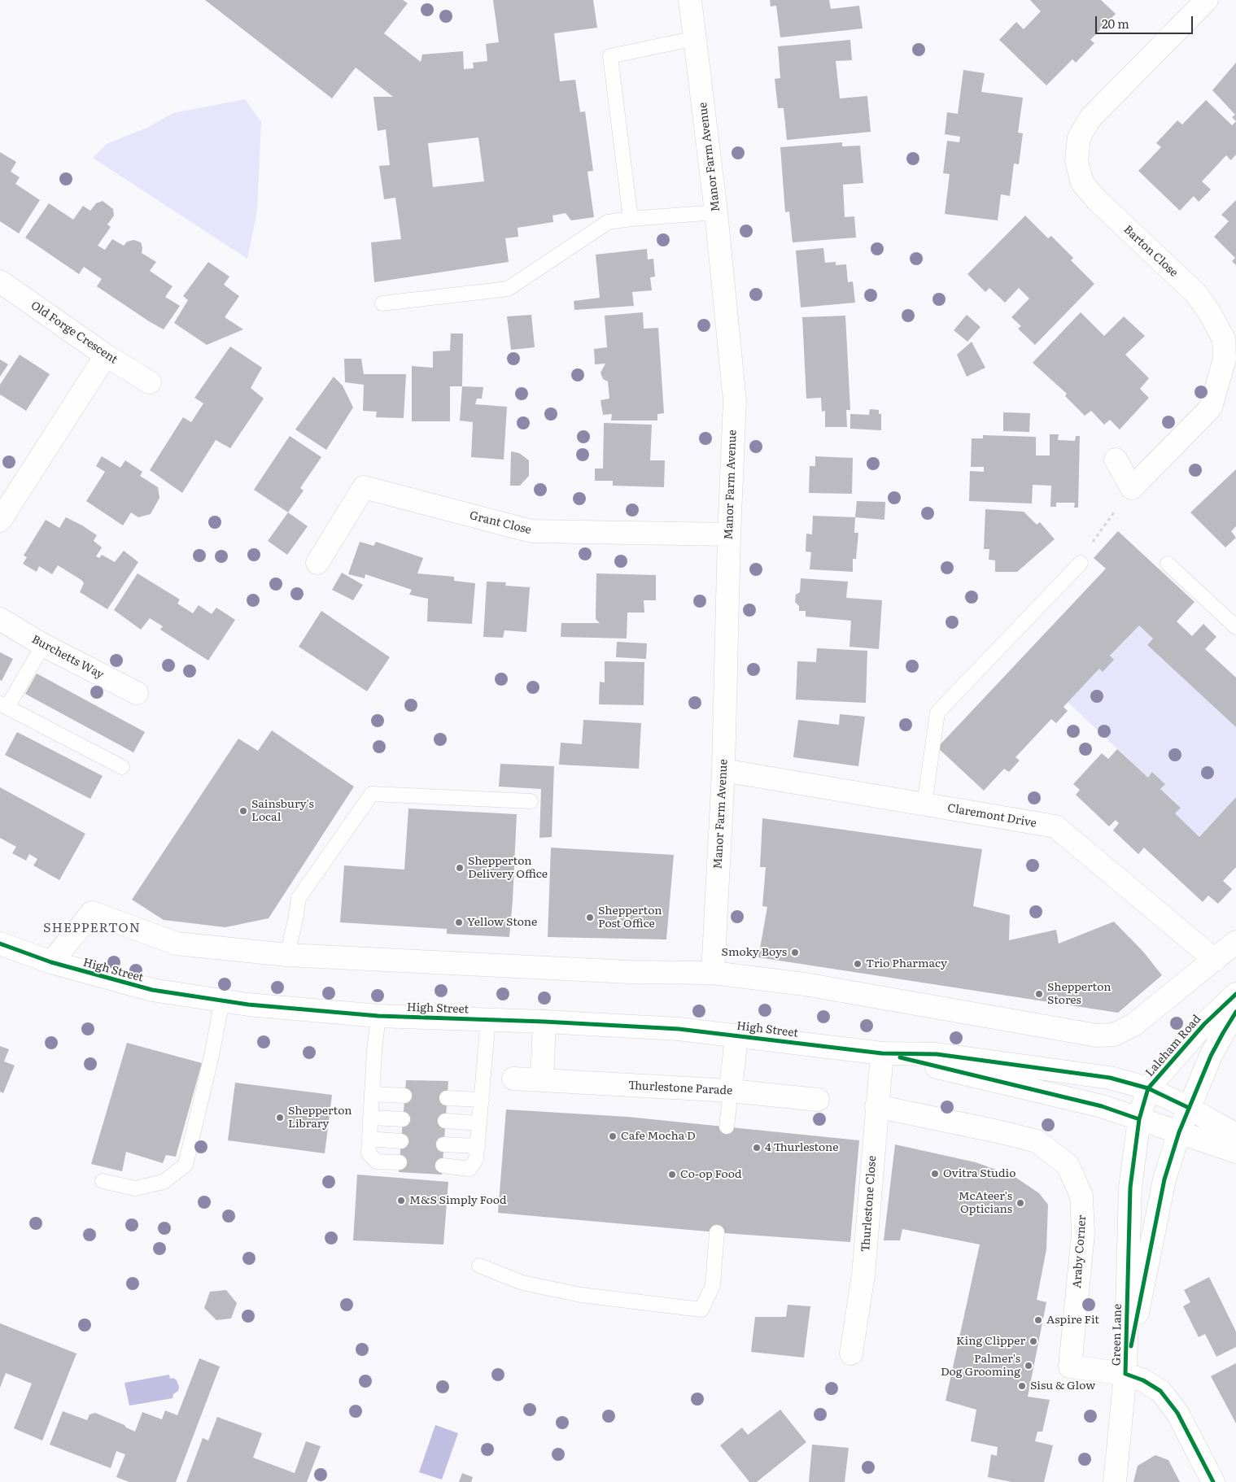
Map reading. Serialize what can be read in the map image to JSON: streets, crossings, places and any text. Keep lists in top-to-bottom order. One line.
{"streets":{"street":["Manor Farm Avenue","Barton Close","Old Forge Crescent","Grant Close","Burchetts Way","Claremont Drive","High Street","Laleham Road","Thurlestone Parade","Thurlestone Close","Araby Corner","Green Lane"]},"crossings":[["Manor Farm Avenue","Grant Close"],["Manor Farm Avenue","Claremont Drive"],["High Street","Laleham Road"],["High Street","Thurlestone Close"],["High Street","Green Lane"],["Laleham Road","Green Lane"],["Thurlestone Close","Araby Corner"],["Araby Corner","Green Lane"]],"districts":["SHEPPERTON"],"places":["Sainsbury's Local","Shepperton Delivery Office","Shepperton Post Office","Yellow Stone","Smoky Boys","Trio Pharmacy","Shepperton Stores","Shepperton Library","Cafe Mocha D","4 Thurlestone","Ovitra Studio","Co-op Food","M&S Simply Food","McAteer's Opticians","Aspire Fit","King Clipper","Palmer's Dog Grooming","Sisu & Glow"],"scale_bar":"20 m"}
